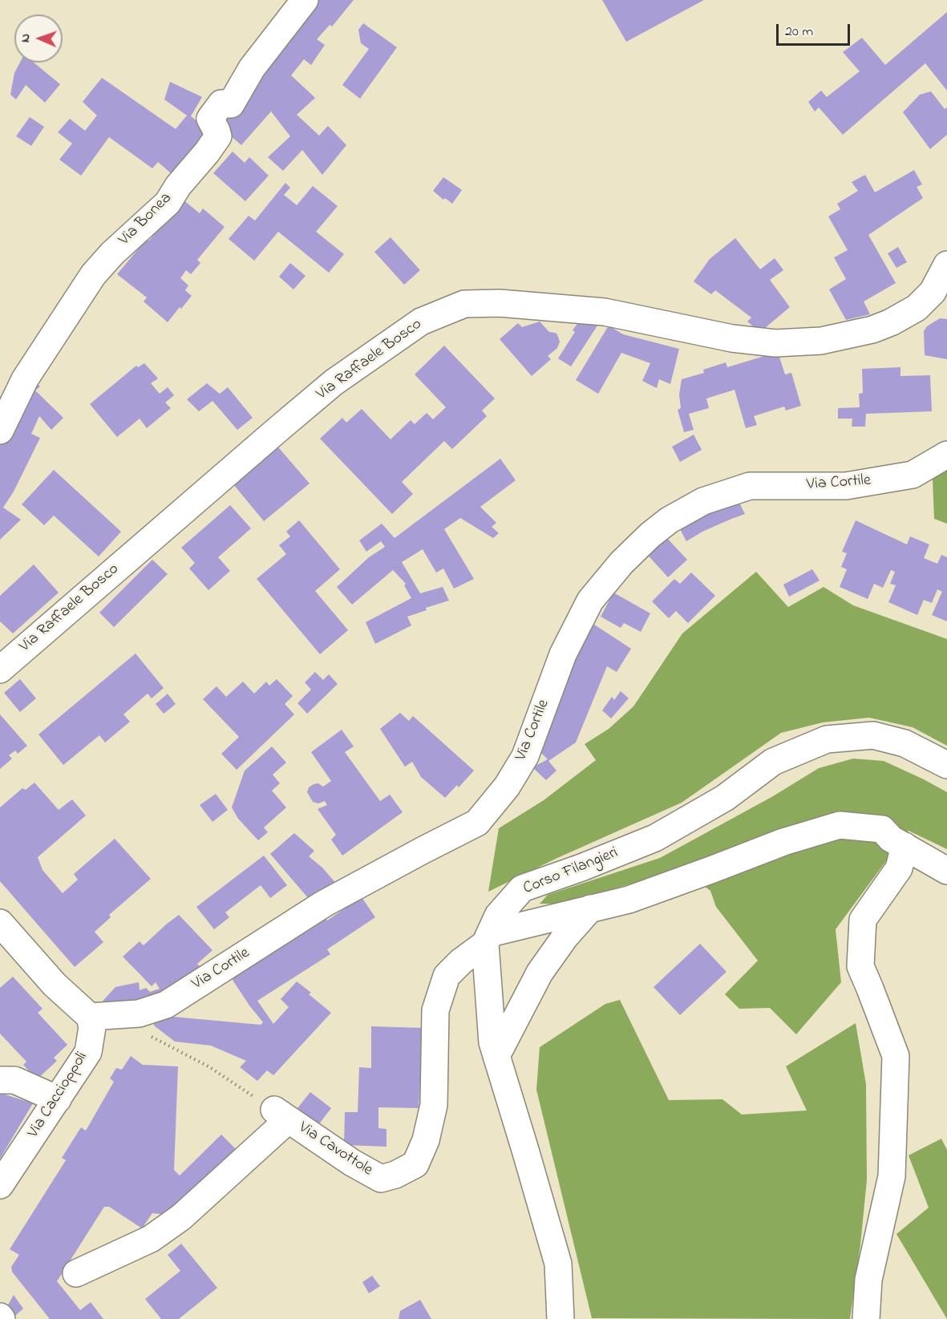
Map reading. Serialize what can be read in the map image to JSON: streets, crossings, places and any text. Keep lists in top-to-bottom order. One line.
{"streets":{"street":["Via Bonea","Via Raffaele Bosco","Via Cortile","Corso Filangieri","Via Caccioppoli","Via Cavottole"]},"crossings":[["Via Cortile","Via Caccioppoli"],["Corso Filangieri","Via Cavottole"]],"scale_bar":"20 m","north":"left"}
